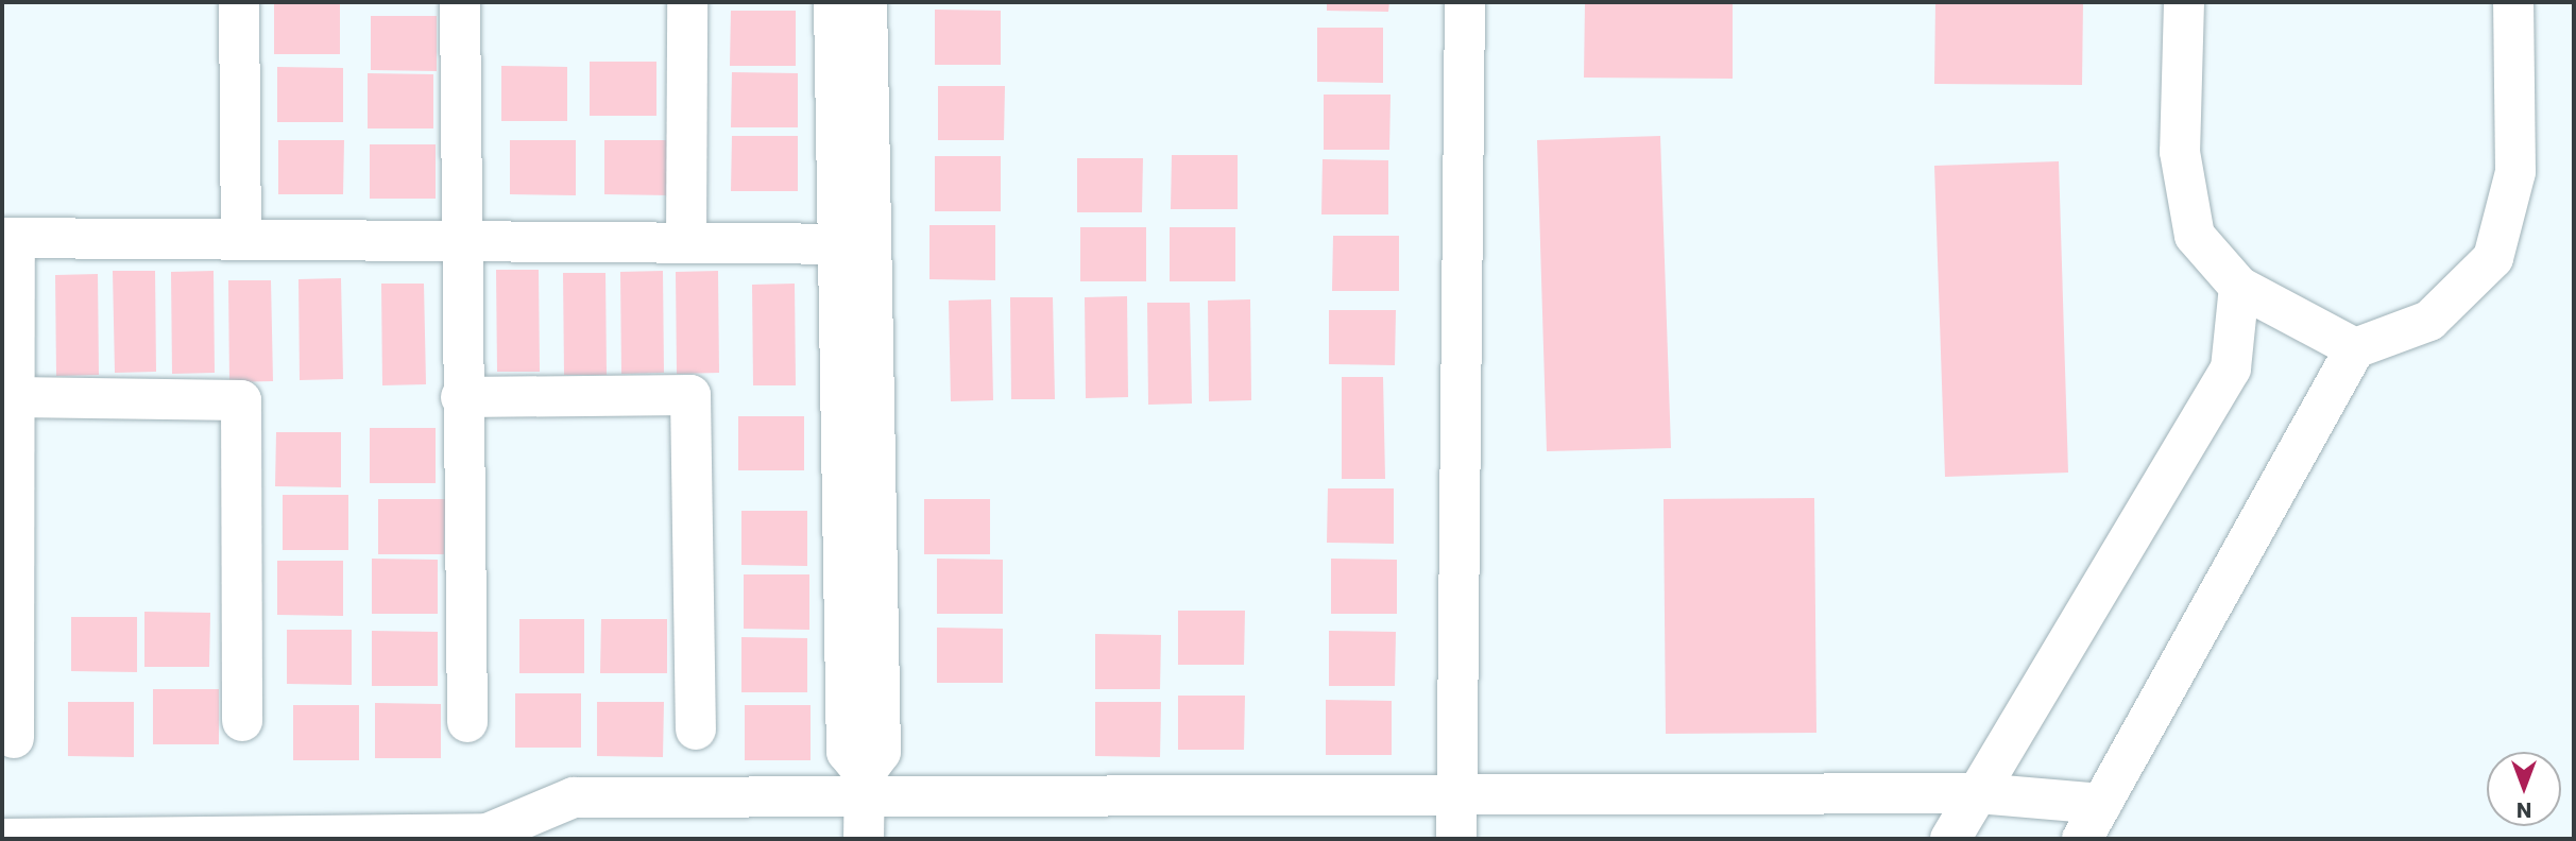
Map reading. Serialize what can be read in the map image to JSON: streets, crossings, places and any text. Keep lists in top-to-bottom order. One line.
{"north":"bottom"}
